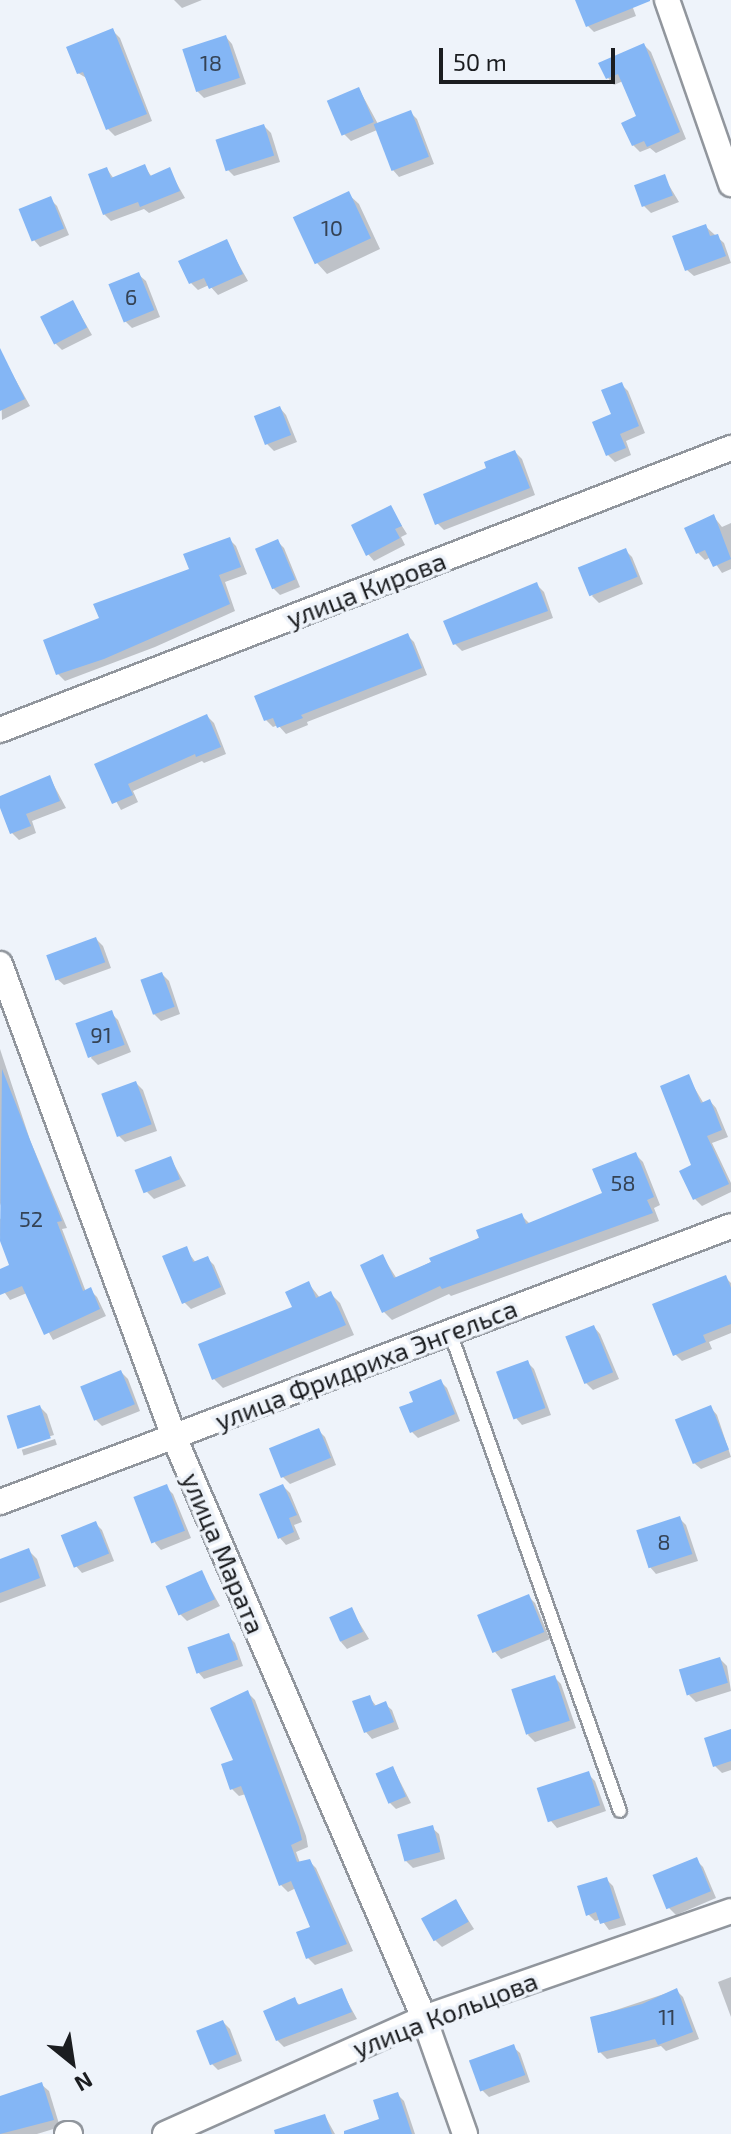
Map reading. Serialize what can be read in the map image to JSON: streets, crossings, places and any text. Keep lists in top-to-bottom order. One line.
{"streets":{"street":["улица Кирова","улица Фридриха Энгельса","улица Марата","улица Кольцова"]},"crossings":[["улица Фридриха Энгельса","улица Марата"],["улица Марата","улица Кольцова"]],"house_numbers":["18","10","6","91","58","52","8","11"],"scale_bar":"50 m","north":"bottom right"}
